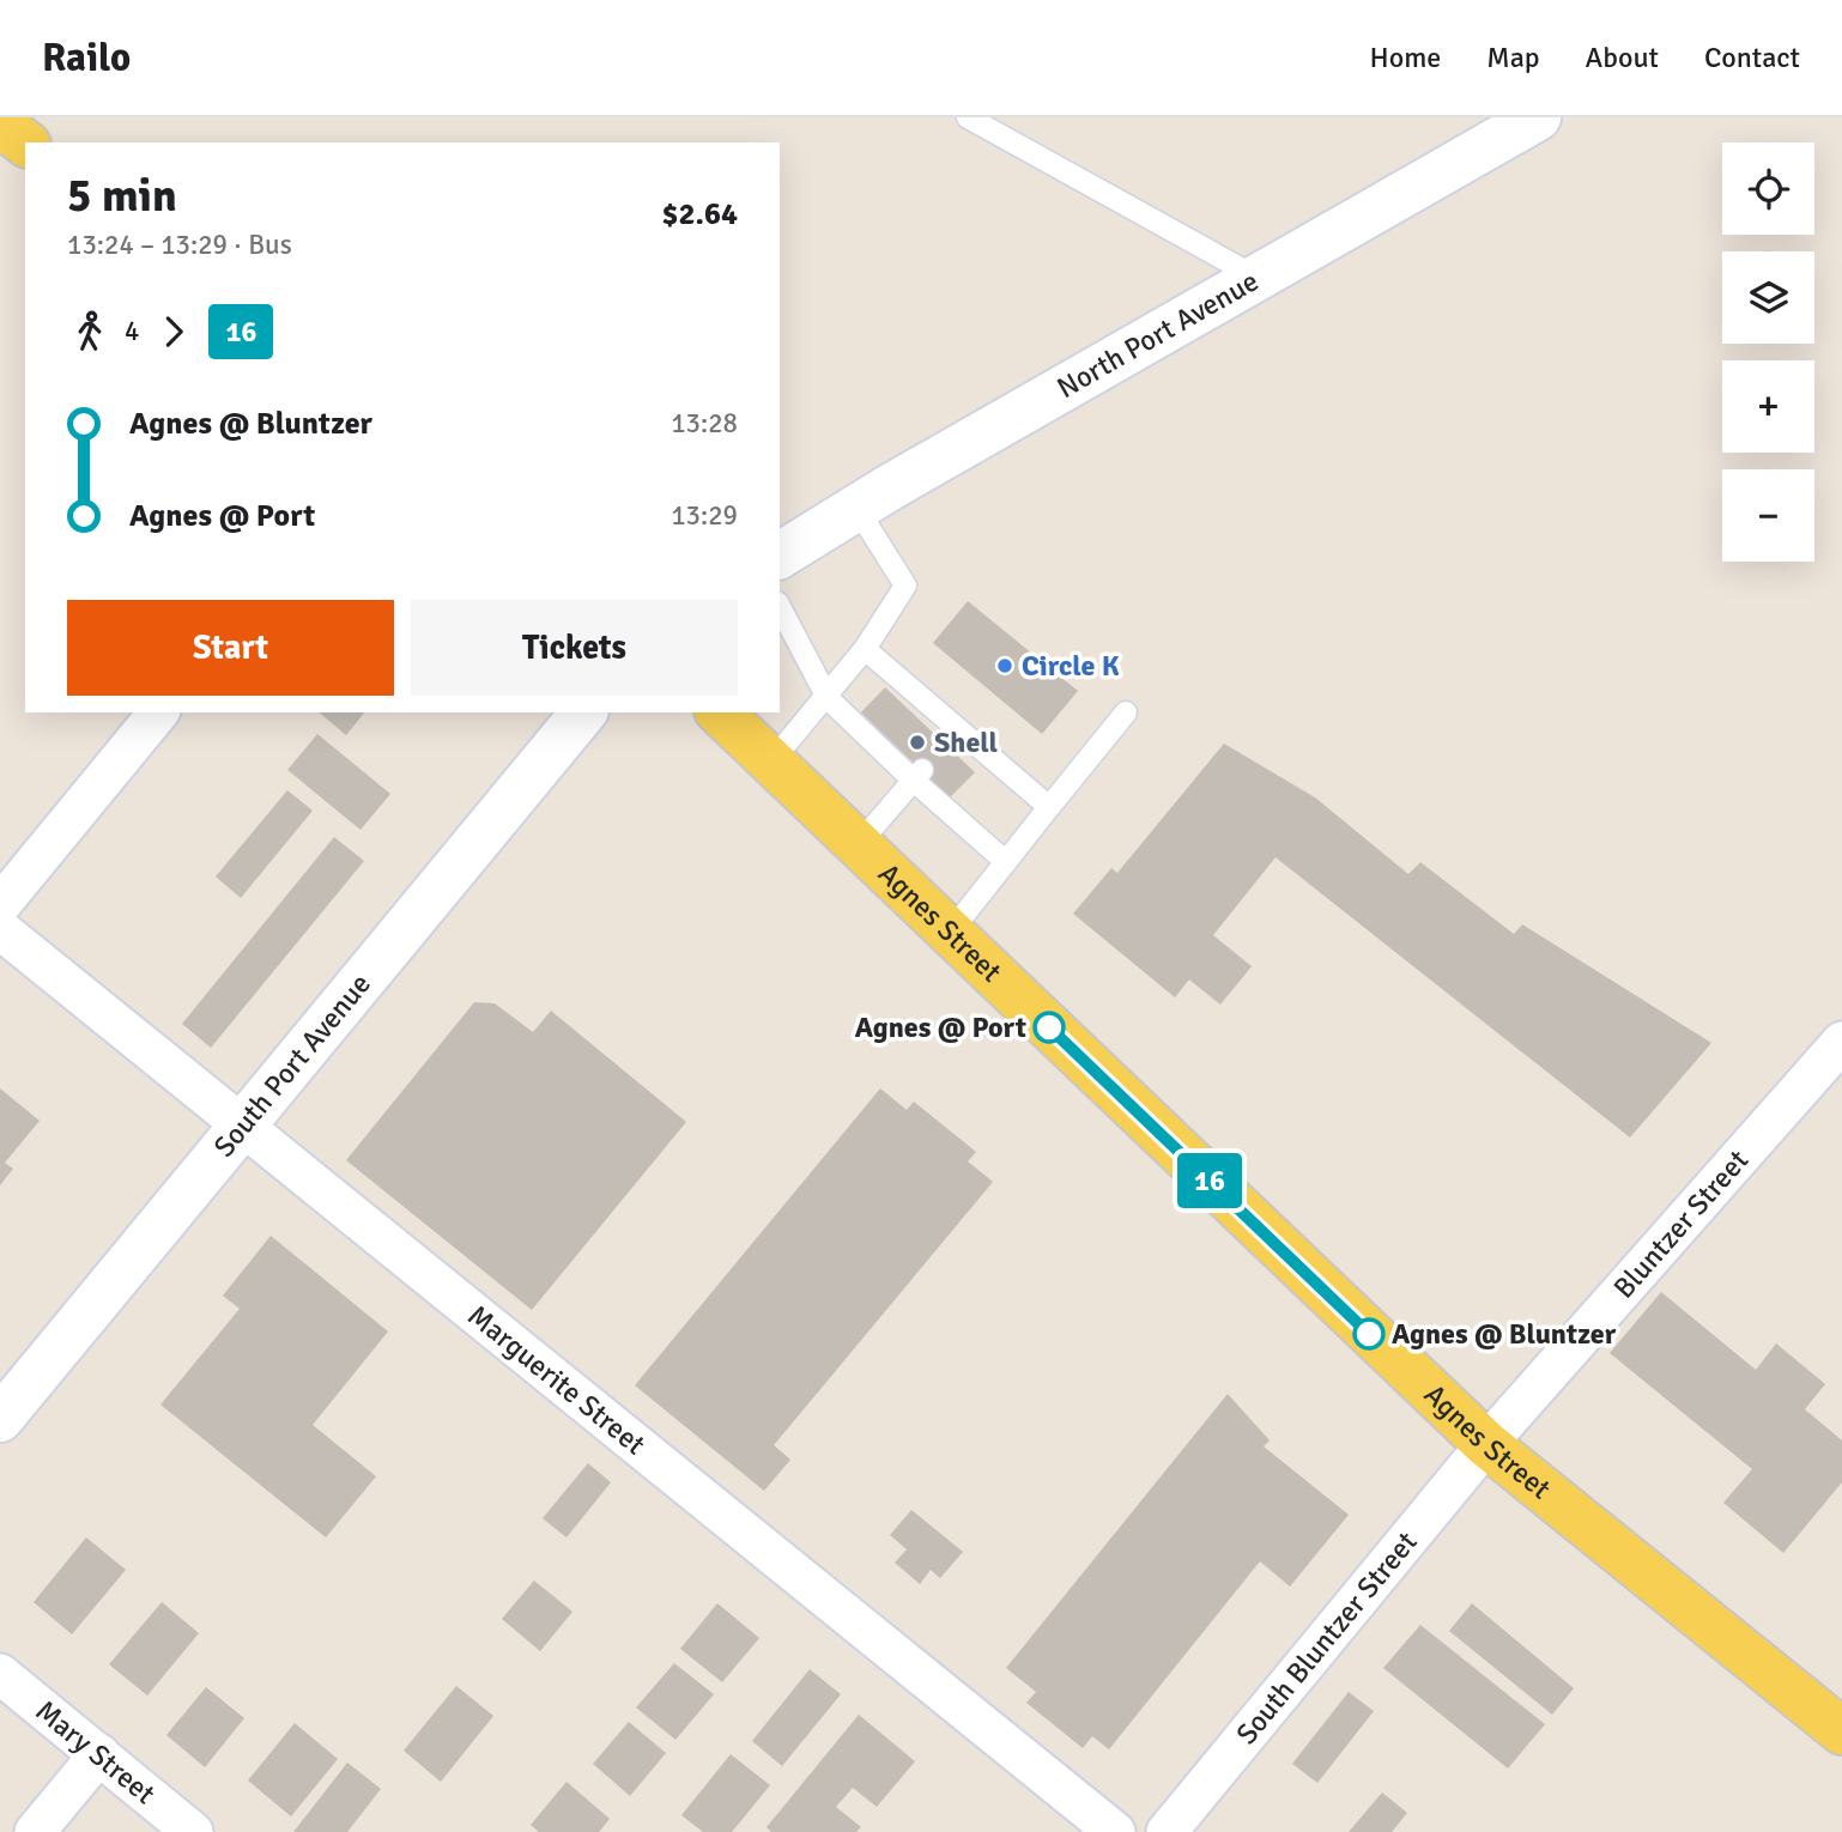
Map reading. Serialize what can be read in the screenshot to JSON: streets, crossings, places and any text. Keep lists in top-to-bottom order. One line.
{"streets":{"main road":["North Port Avenue","Agnes Street","South Port Avenue"],"street":["Bluntzer Street","Marguerite Street","South Bluntzer Street","Mary Street"]},"crossings":[["Agnes Street","Bluntzer Street"],["Agnes Street","South Bluntzer Street"],["South Port Avenue","Marguerite Street"],["Bluntzer Street","South Bluntzer Street"]],"places":["Circle K","Shell","Agnes @ Port","Agnes @ Bluntzer"],"lines":["bus line 16"],"page":{"header":"Railo","nav":["Home","Map","About","Contact"],"on_map":"16","map_buttons":["+","−"],"heading":["5 min","13:24 – 13:29 · Bus","$2.64"],"legs":["4","16"],"list":[{"name":"Agnes @ Bluntzer","value":"13:28"},{"name":"Agnes @ Port","value":"13:29"}],"buttons":["Start","Tickets"]}}
